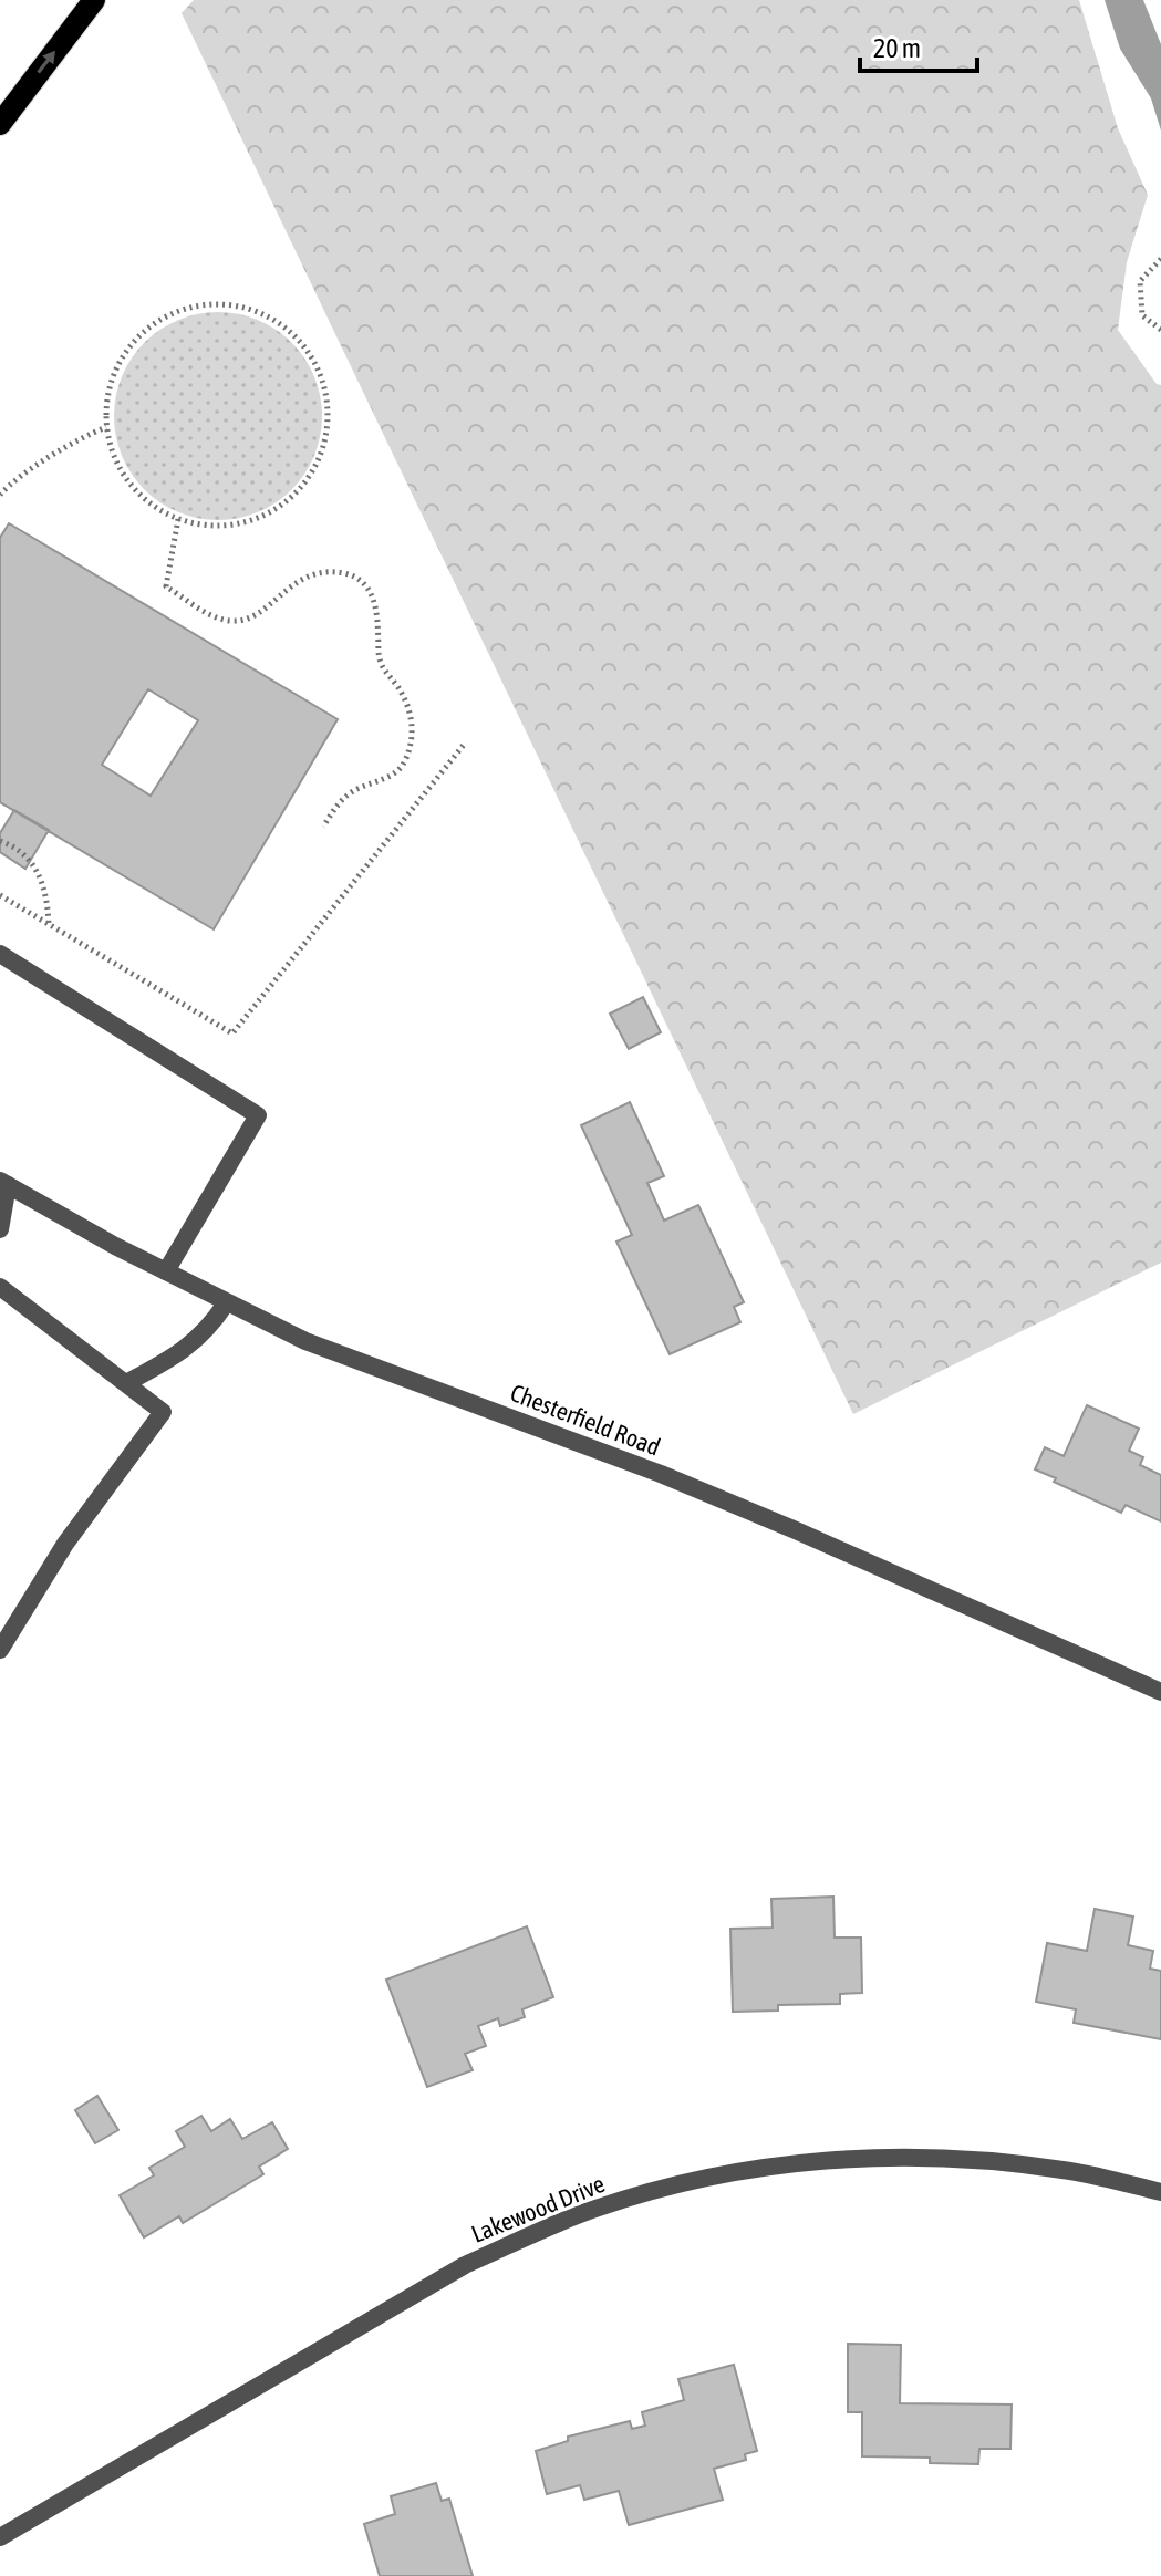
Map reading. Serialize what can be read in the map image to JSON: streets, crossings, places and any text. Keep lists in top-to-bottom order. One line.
{"streets":{"street":["Chesterfield Road","Lakewood Drive"]},"scale_bar":"20 m"}
